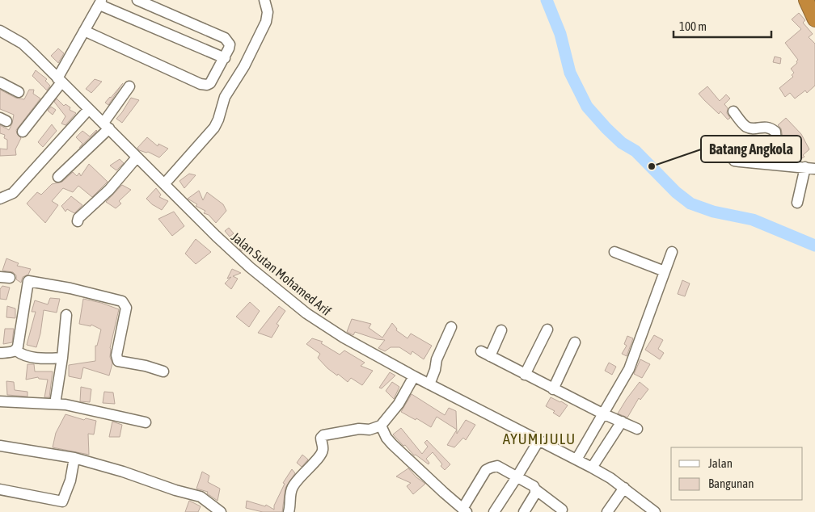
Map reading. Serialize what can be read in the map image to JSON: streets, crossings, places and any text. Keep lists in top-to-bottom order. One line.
{"streets":{"street":["Jalan Sutan Mohamed Arif"]},"districts":["AYUMIJULU"],"places":["Batang Angkola"],"legend":["Jalan","Bangunan"],"scale_bar":"100 m"}
